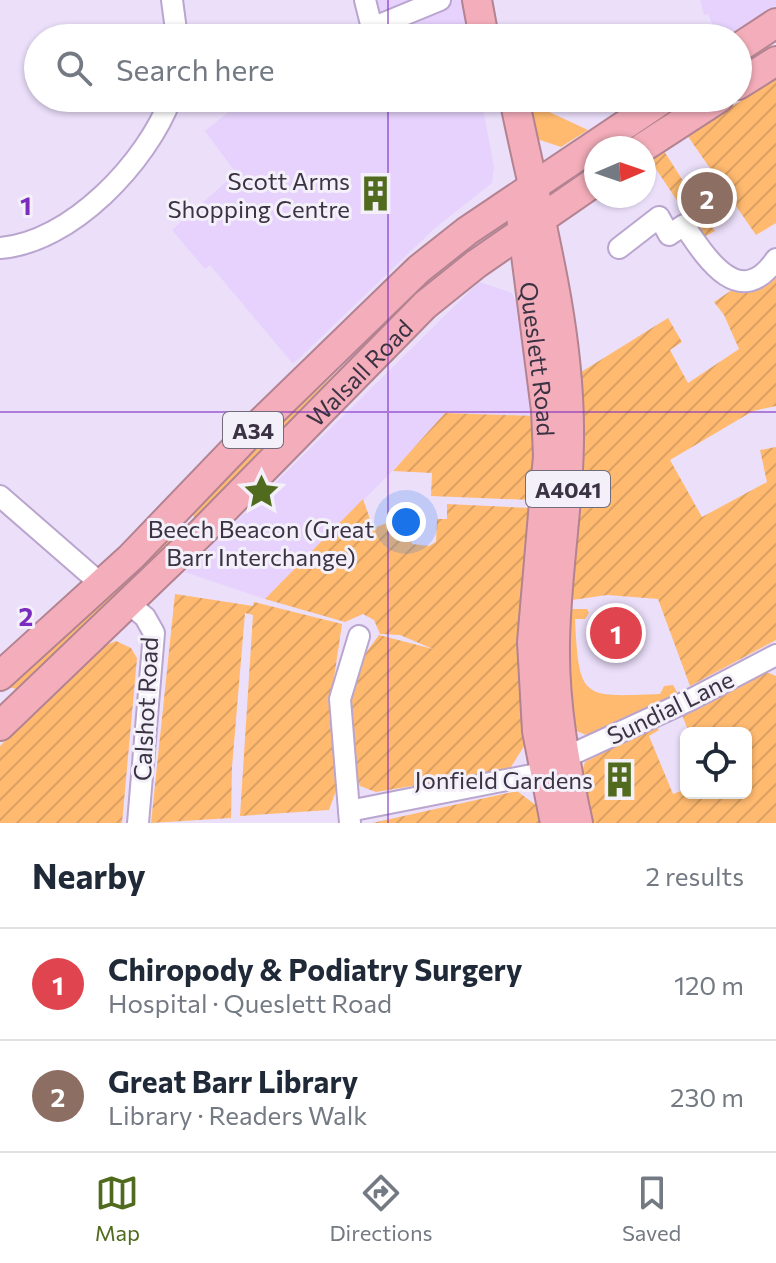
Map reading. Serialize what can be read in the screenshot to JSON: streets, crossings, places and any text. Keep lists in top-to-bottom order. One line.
{"streets":{"highway":["Queslett Road","Walsall Road","A34","A4041"],"street":["Sundial Lane","Calshot Road"]},"crossings":[["Queslett Road","Walsall Road"],["Queslett Road","A34"],["Queslett Road","A4041"],["Queslett Road","Sundial Lane"],["Walsall Road","A34"],["Walsall Road","A4041"],["Walsall Road","Calshot Road"],["A34","A4041"]],"places":{"building":["Scott Arms Shopping Centre","Jonfield Gardens"],"place":["Beech Beacon (Great Barr Interchange)"]},"north":"right","page":{"search":"Search here","pins":["2","1"],"heading":["Nearby","2 results"],"list":[{"mark":"1","name":"Chiropody & Podiatry Surgery","note":"Hospital · Queslett Road","value":"120 m"},{"mark":"2","name":"Great Barr Library","note":"Library · Readers Walk","value":"230 m"}],"nav":["Map","Directions","Saved"]},"grid":{"rows":["1","2"]}}
